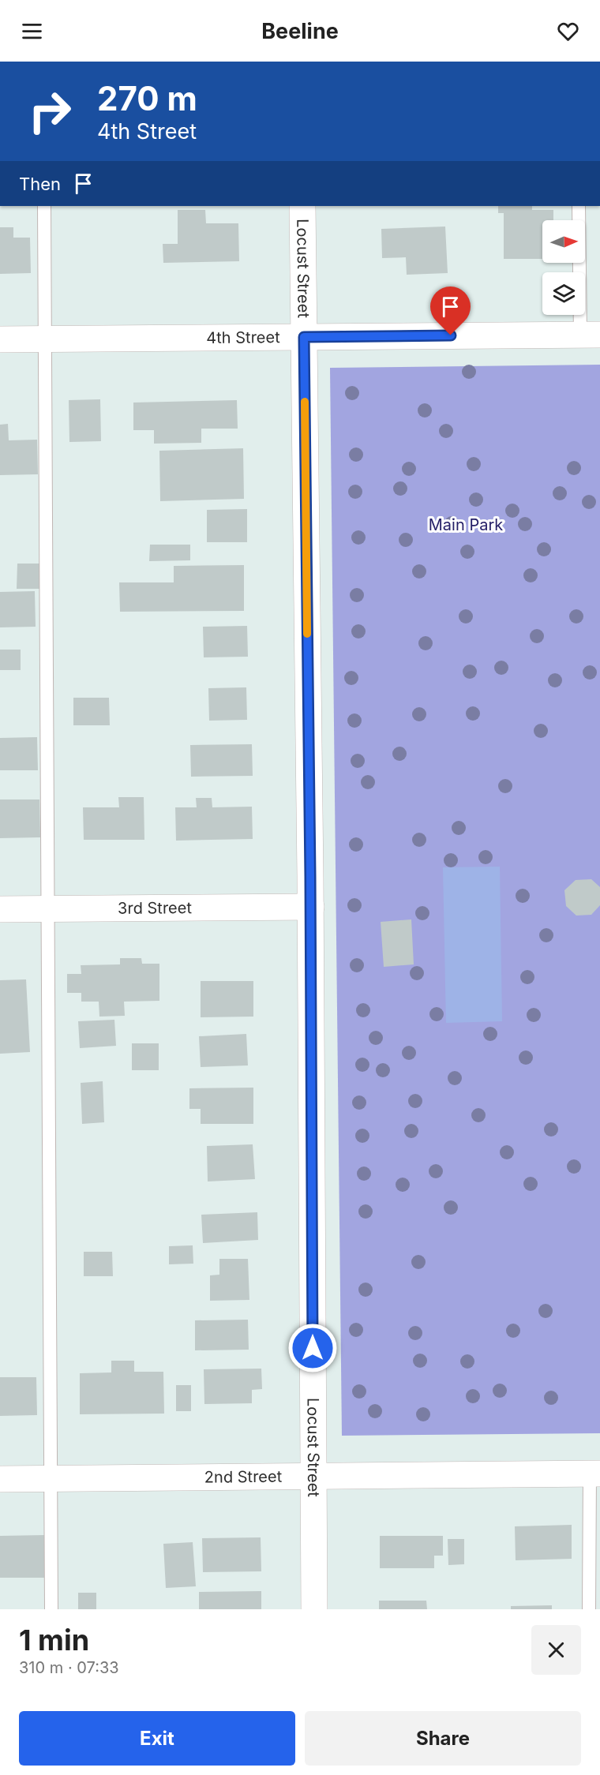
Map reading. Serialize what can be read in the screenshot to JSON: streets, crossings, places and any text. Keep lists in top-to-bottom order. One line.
{"streets":{"street":["Locust Street","4th Street","3rd Street","2nd Street"]},"crossings":[["Locust Street","4th Street"],["Locust Street","3rd Street"],["Locust Street","2nd Street"]],"parks":["Main Park"],"north":"right","page":{"header":"Beeline","turn":["270 m","4th Street"],"then":"Then","heading":["1 min","310 m · 07:33"],"buttons":["Exit","Share"]}}
